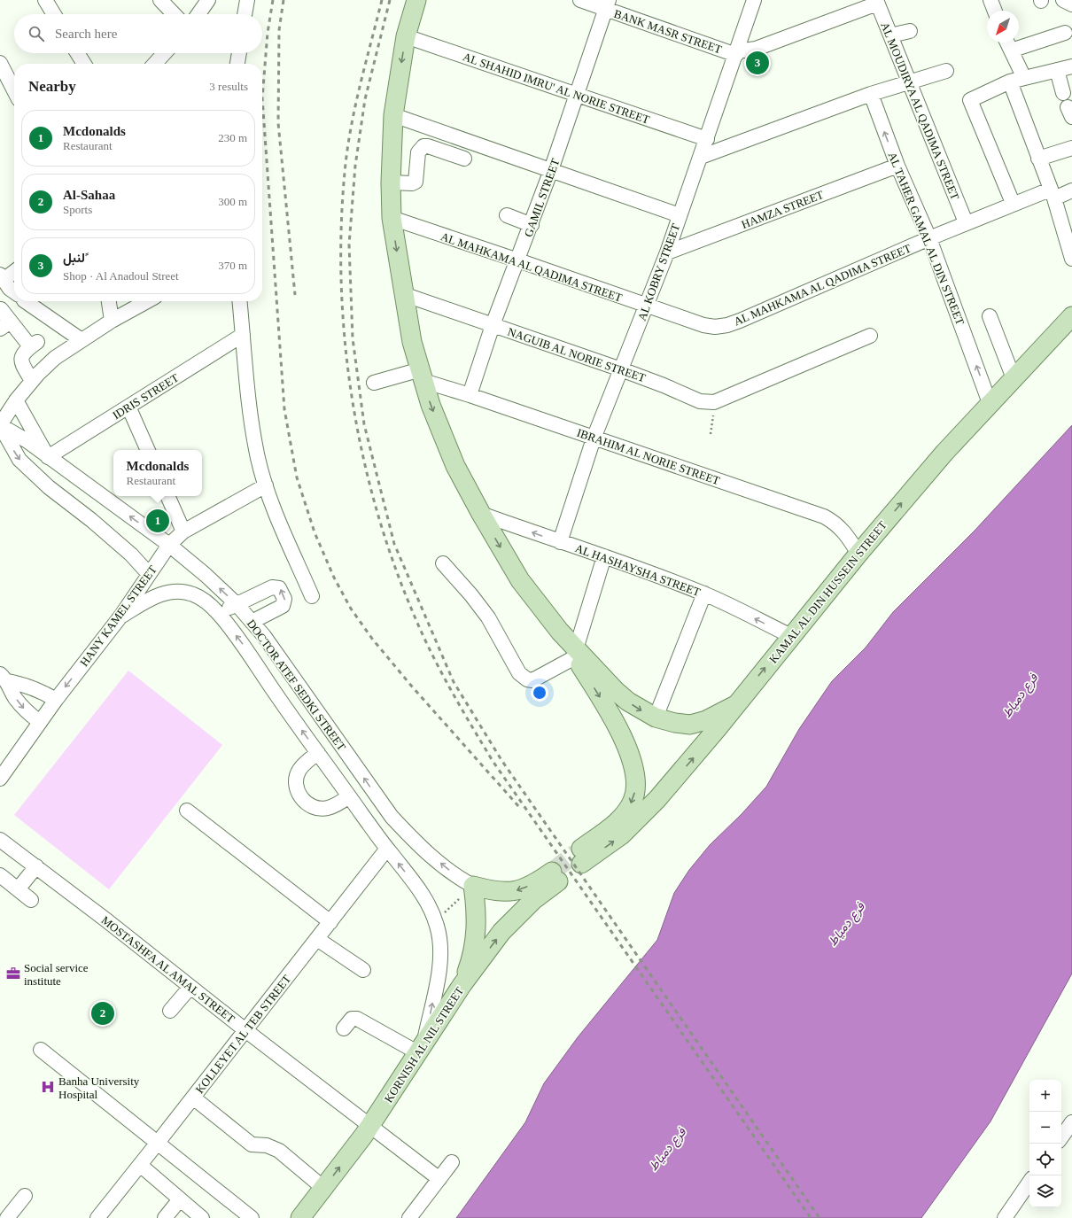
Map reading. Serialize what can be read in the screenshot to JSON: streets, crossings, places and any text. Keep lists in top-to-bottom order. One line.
{"streets":{"main road":["KAMAL AL DIN HUSSEIN STREET","DOCTOR ATEF SEDKI STREET","KORNISH AL NIL STREET"],"street":["BANK MASR STREET","AL SHAHID IMRU' AL NORIE STREET","AL MOUDIRYA AL QADIMA STREET","GAMIL STREET","HAMZA STREET","AL TAHER GAMAL AL DIN STREET","AL MAHKAMA AL QADIMA STREET","AL KOBRY STREET","NAGUIB AL NORIE STREET","IDRIS STREET","IBRAHIM AL NORIE STREET","AL HASHAYSHA STREET","HANY KAMEL STREET","MOSTASHFA AL AMAL STREET","KOLLEYET AL TEB STREET"]},"crossings":[["BANK MASR STREET","AL MOUDIRYA AL QADIMA STREET"],["BANK MASR STREET","GAMIL STREET"],["BANK MASR STREET","AL KOBRY STREET"],["AL SHAHID IMRU' AL NORIE STREET","GAMIL STREET"],["AL SHAHID IMRU' AL NORIE STREET","AL KOBRY STREET"],["AL MOUDIRYA AL QADIMA STREET","AL MAHKAMA AL QADIMA STREET"],["GAMIL STREET","AL MAHKAMA AL QADIMA STREET"],["GAMIL STREET","NAGUIB AL NORIE STREET"],["GAMIL STREET","IBRAHIM AL NORIE STREET"],["HAMZA STREET","AL TAHER GAMAL AL DIN STREET"],["HAMZA STREET","AL KOBRY STREET"],["AL TAHER GAMAL AL DIN STREET","AL MAHKAMA AL QADIMA STREET"],["AL TAHER GAMAL AL DIN STREET","KAMAL AL DIN HUSSEIN STREET"],["AL MAHKAMA AL QADIMA STREET","AL KOBRY STREET"],["AL KOBRY STREET","NAGUIB AL NORIE STREET"],["AL KOBRY STREET","IBRAHIM AL NORIE STREET"],["AL KOBRY STREET","AL HASHAYSHA STREET"],["IDRIS STREET","DOCTOR ATEF SEDKI STREET"],["IBRAHIM AL NORIE STREET","KAMAL AL DIN HUSSEIN STREET"],["AL HASHAYSHA STREET","KAMAL AL DIN HUSSEIN STREET"],["HANY KAMEL STREET","DOCTOR ATEF SEDKI STREET"],["DOCTOR ATEF SEDKI STREET","KOLLEYET AL TEB STREET"],["DOCTOR ATEF SEDKI STREET","KORNISH AL NIL STREET"],["MOSTASHFA AL AMAL STREET","KOLLEYET AL TEB STREET"],["MOSTASHFA AL AMAL STREET","KORNISH AL NIL STREET"]],"one_way":["AL TAHER GAMAL AL DIN STREET","AL HASHAYSHA STREET","KORNISH AL NIL STREET"],"water":["فرع دمياط"],"places":{"office":["Social service institute"],"hospital":["Banha University Hospital"]},"north":"bottom left","page":{"search":"Search here","pins":["3","1","2"],"heading":["Nearby","3 results"],"list":[{"mark":"1","name":"Mcdonalds","note":"Restaurant","value":"230 m"},{"mark":"2","name":"Al-Sahaa","note":"Sports","value":"300 m"},{"mark":"3","name":"لنبل ً","note":"Shop · Al Anadoul Street","value":"370 m"}],"popup":["Mcdonalds","Restaurant"],"map_buttons":["+","−"]}}
